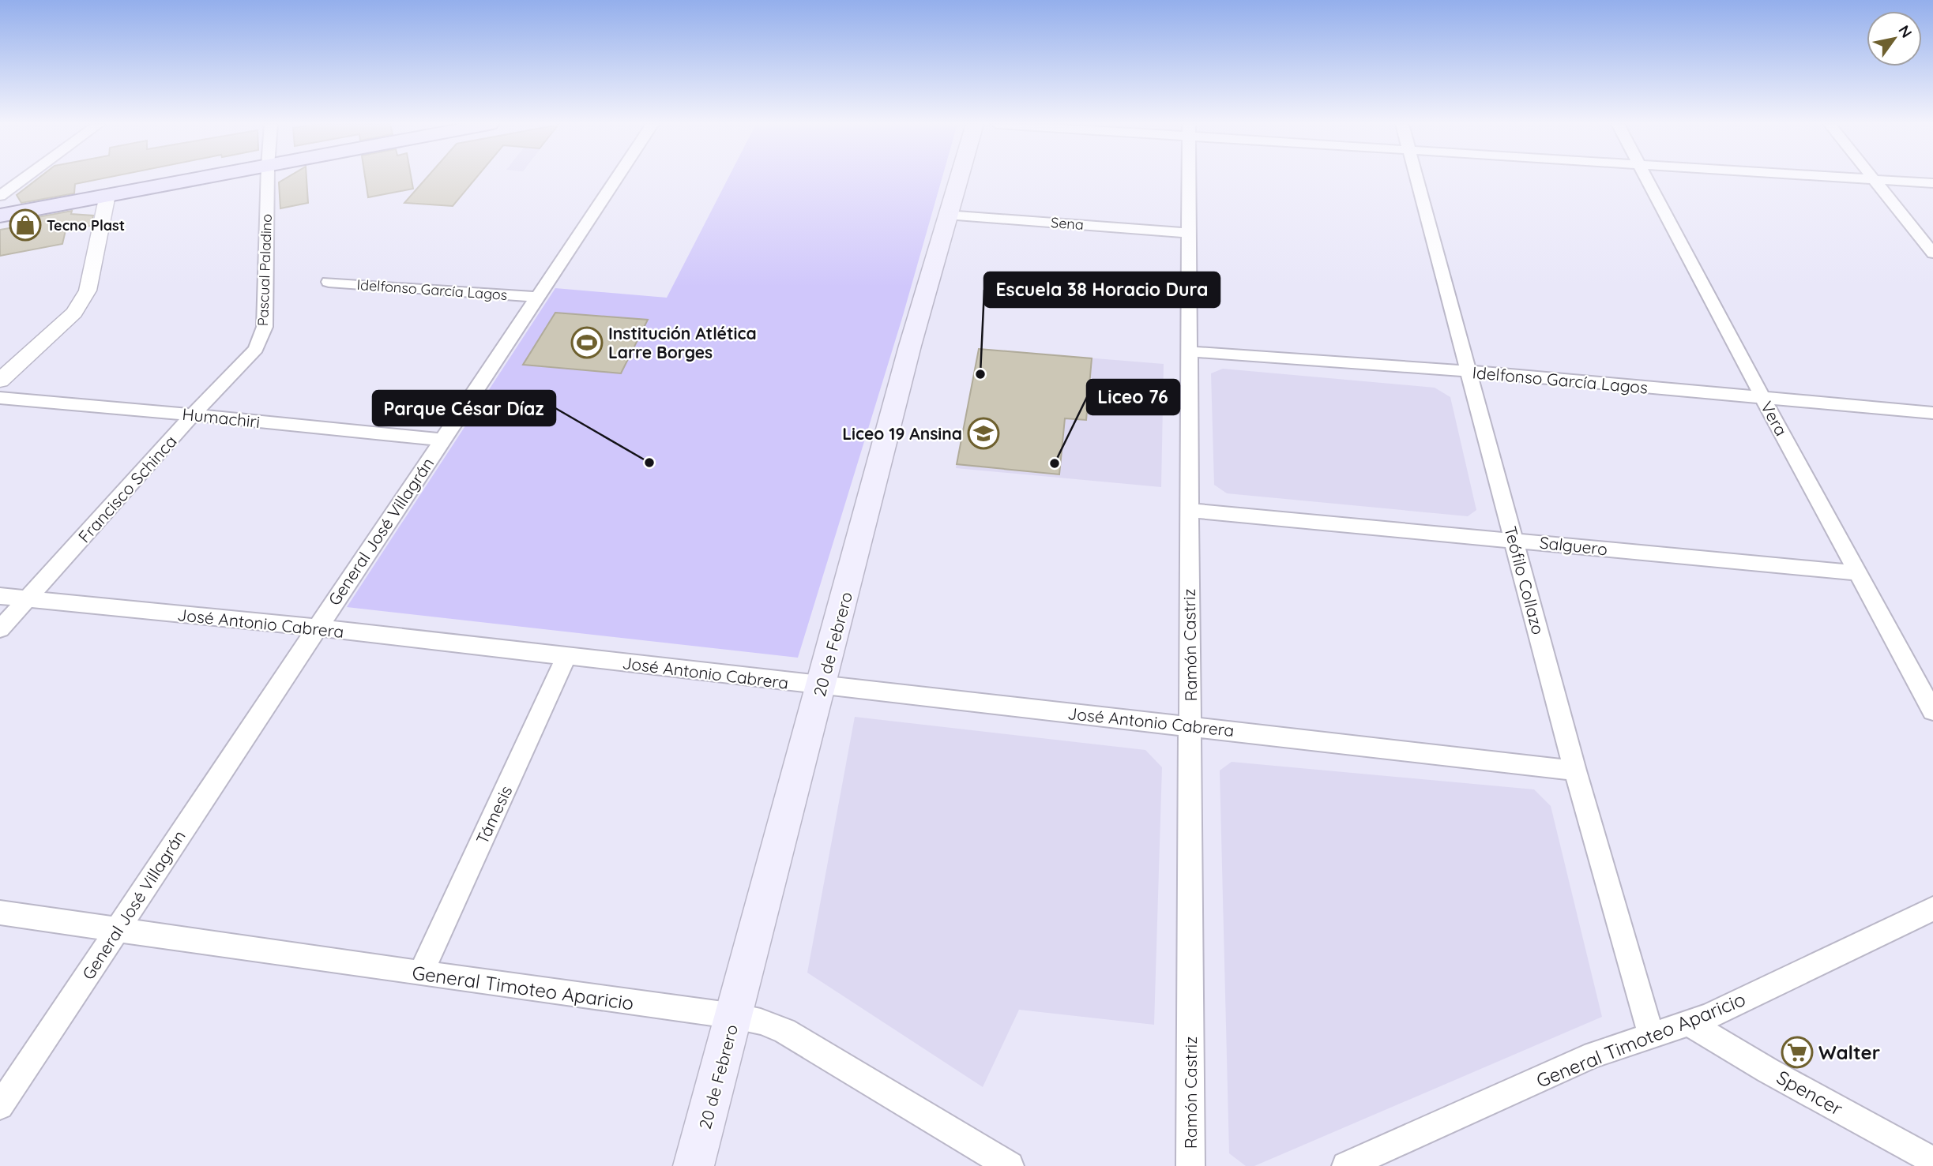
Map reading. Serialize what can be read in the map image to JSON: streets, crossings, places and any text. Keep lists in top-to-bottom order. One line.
{"streets":{"main road":["20 de Febrero"],"street":["Sena","Pascual Paladino","Idelfonso García Lagos","Humachiri","Vera","Francisco Schinca","General José Villagrán","Salguero","Teófilo Collazo","José Antonio Cabrera","Ramón Castriz","Támesis","General Timoteo Aparicio","Spencer"]},"crossings":[["Sena","20 de Febrero"],["Sena","Ramón Castriz"],["Pascual Paladino","Francisco Schinca"],["Idelfonso García Lagos","Vera"],["Idelfonso García Lagos","General José Villagrán"],["Idelfonso García Lagos","Teófilo Collazo"],["Idelfonso García Lagos","Ramón Castriz"],["Humachiri","Francisco Schinca"],["Humachiri","General José Villagrán"],["Vera","Salguero"],["Francisco Schinca","José Antonio Cabrera"],["General José Villagrán","José Antonio Cabrera"],["General José Villagrán","General Timoteo Aparicio"],["Salguero","Teófilo Collazo"],["Salguero","Ramón Castriz"],["Teófilo Collazo","José Antonio Cabrera"],["Teófilo Collazo","General Timoteo Aparicio"],["José Antonio Cabrera","20 de Febrero"],["José Antonio Cabrera","Ramón Castriz"],["José Antonio Cabrera","Támesis"],["20 de Febrero","General Timoteo Aparicio"],["Támesis","General Timoteo Aparicio"],["General Timoteo Aparicio","Spencer"]],"places":{"shop":["Tecno Plast"],"sports":["Institución Atlética Larre Borges"],"other":["Escuela 38 Horacio Dura","Parque César Díaz","Liceo 76"],"school or university":["Liceo 19 Ansina"],"supermarket":["Walter"]},"north":"top right"}
